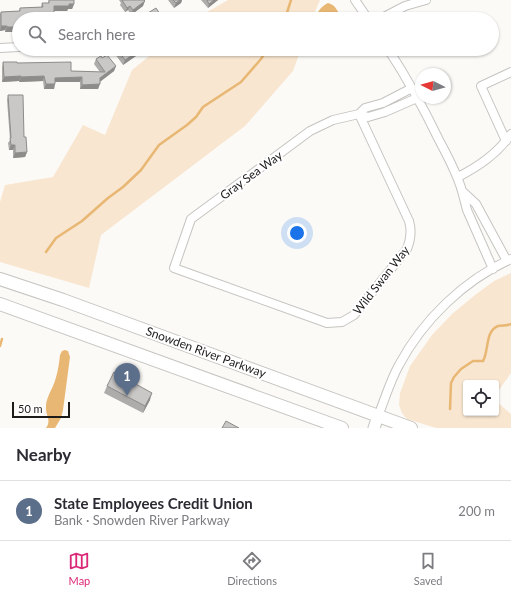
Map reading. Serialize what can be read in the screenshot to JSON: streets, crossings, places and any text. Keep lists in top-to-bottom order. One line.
{"streets":{"main road":["Snowden River Parkway"],"street":["Gray Sea Way","Wild Swan Way"]},"crossings":[["Gray Sea Way","Wild Swan Way"]],"scale_bar":"50 m","north":"left","page":{"search":"Search here","pins":"1","scale":"50 m","heading":"Nearby","list":[{"mark":"1","name":"State Employees Credit Union","note":"Bank · Snowden River Parkway","value":"200 m"}],"nav":["Map","Directions","Saved"]}}
